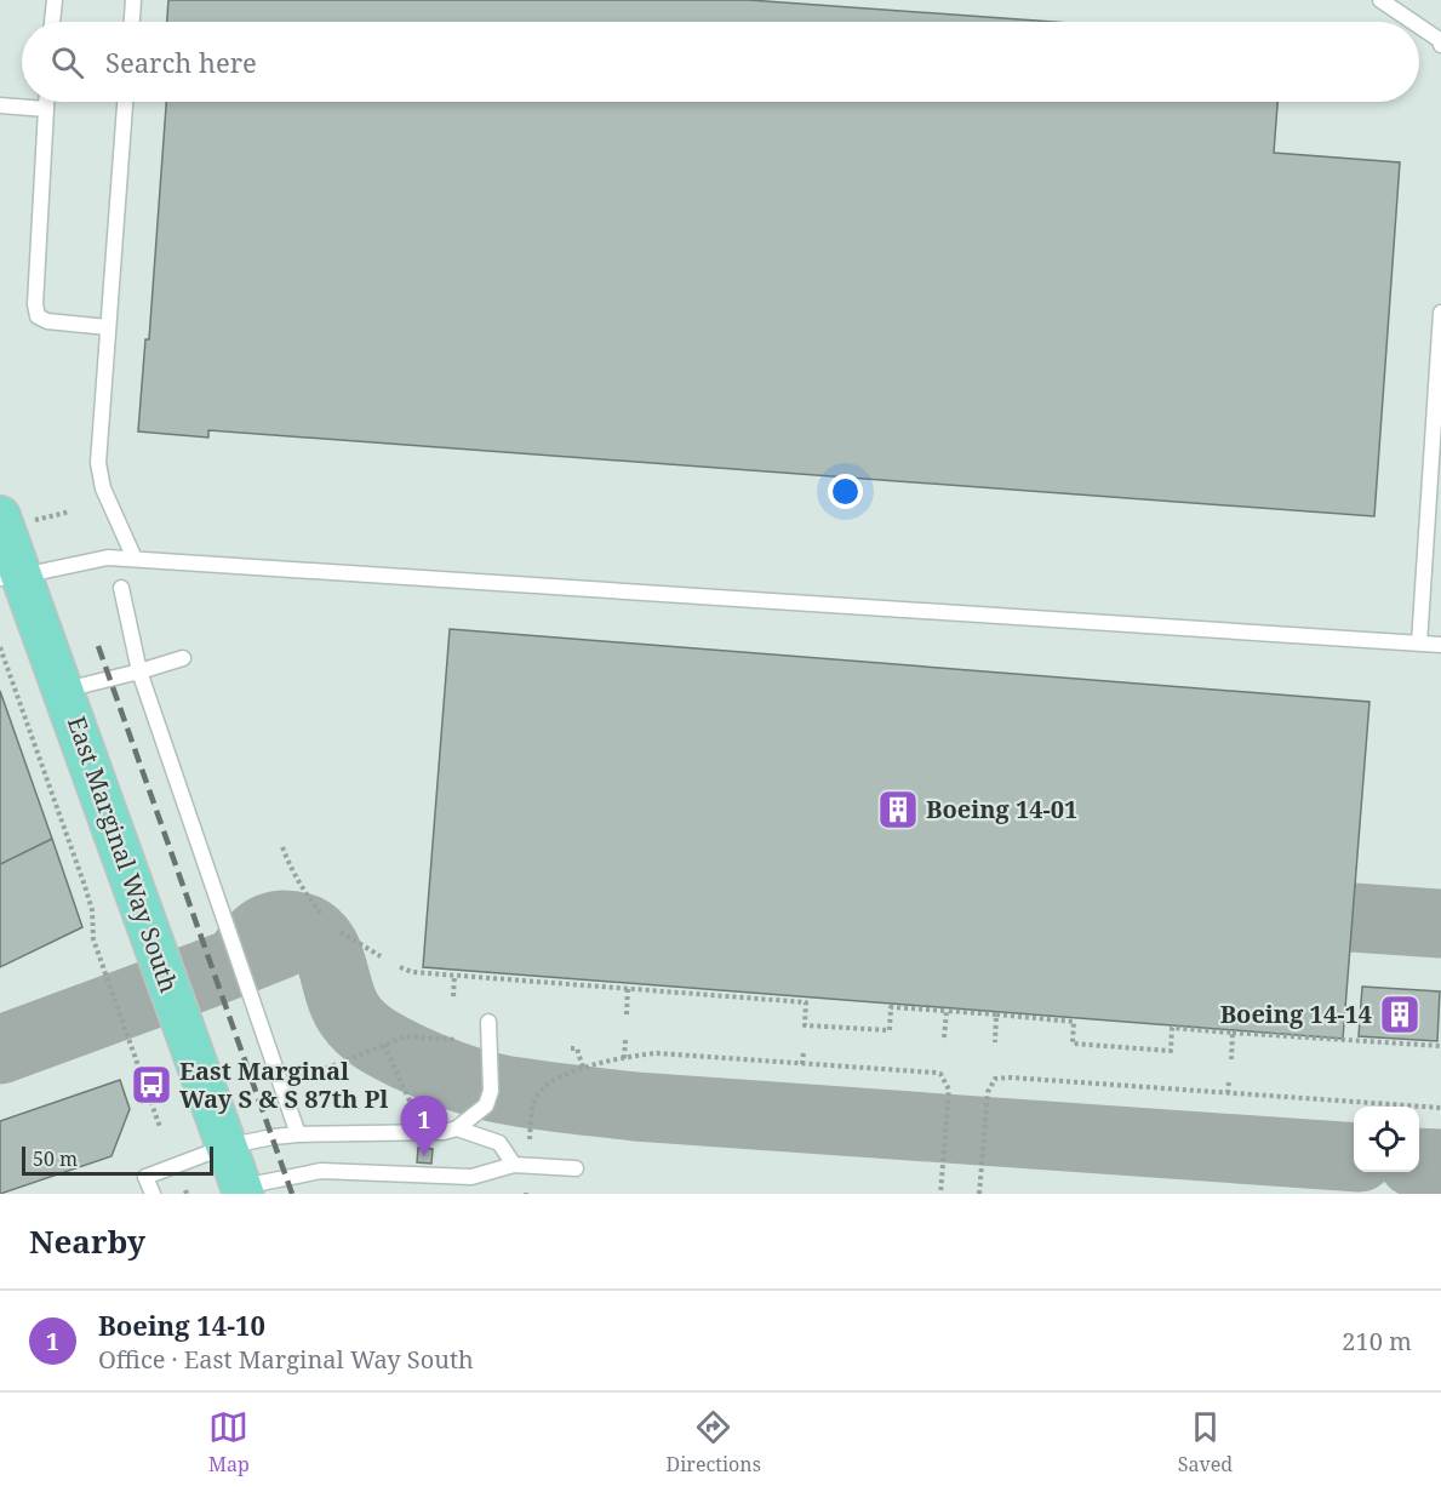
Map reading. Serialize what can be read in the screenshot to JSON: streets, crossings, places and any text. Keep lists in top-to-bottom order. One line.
{"streets":{"main road":["East Marginal Way South"]},"places":{"building":["Boeing 14-01","Boeing 14-14"],"bus stop":["East Marginal Way S & S 87th Pl"]},"scale_bar":"50 m","page":{"search":"Search here","pins":"1","scale":"50 m","heading":"Nearby","list":[{"mark":"1","name":"Boeing 14-10","note":"Office · East Marginal Way South","value":"210 m"}],"nav":["Map","Directions","Saved"]}}
